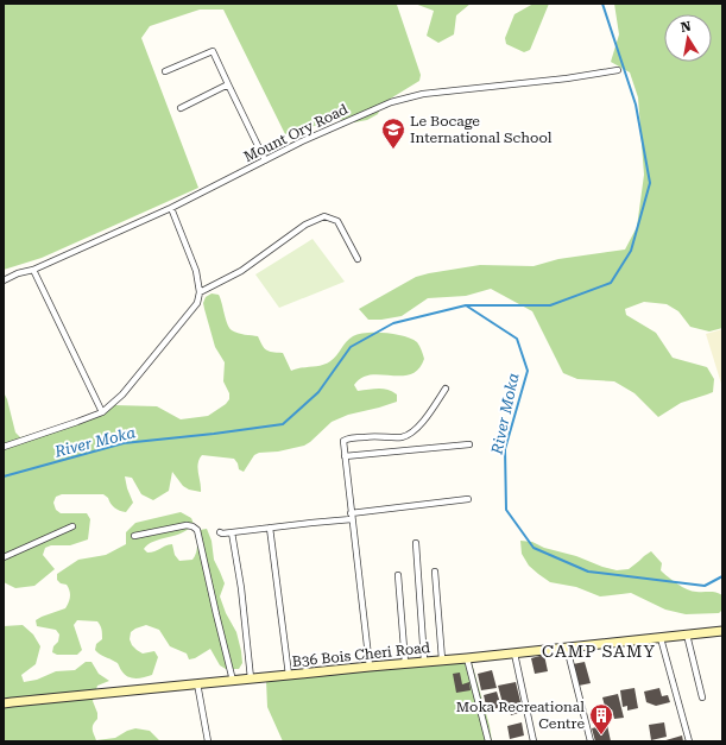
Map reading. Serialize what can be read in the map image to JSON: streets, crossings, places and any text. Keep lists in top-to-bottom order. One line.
{"streets":{"main road":["B36 Bois Cheri Road"],"street":["Mount Ory Road"]},"districts":["CAMP SAMY"],"water":["River Moka"],"places":{"school or university":["Le Bocage International School"],"building":["Moka Recreational Centre"]},"north":"top"}
